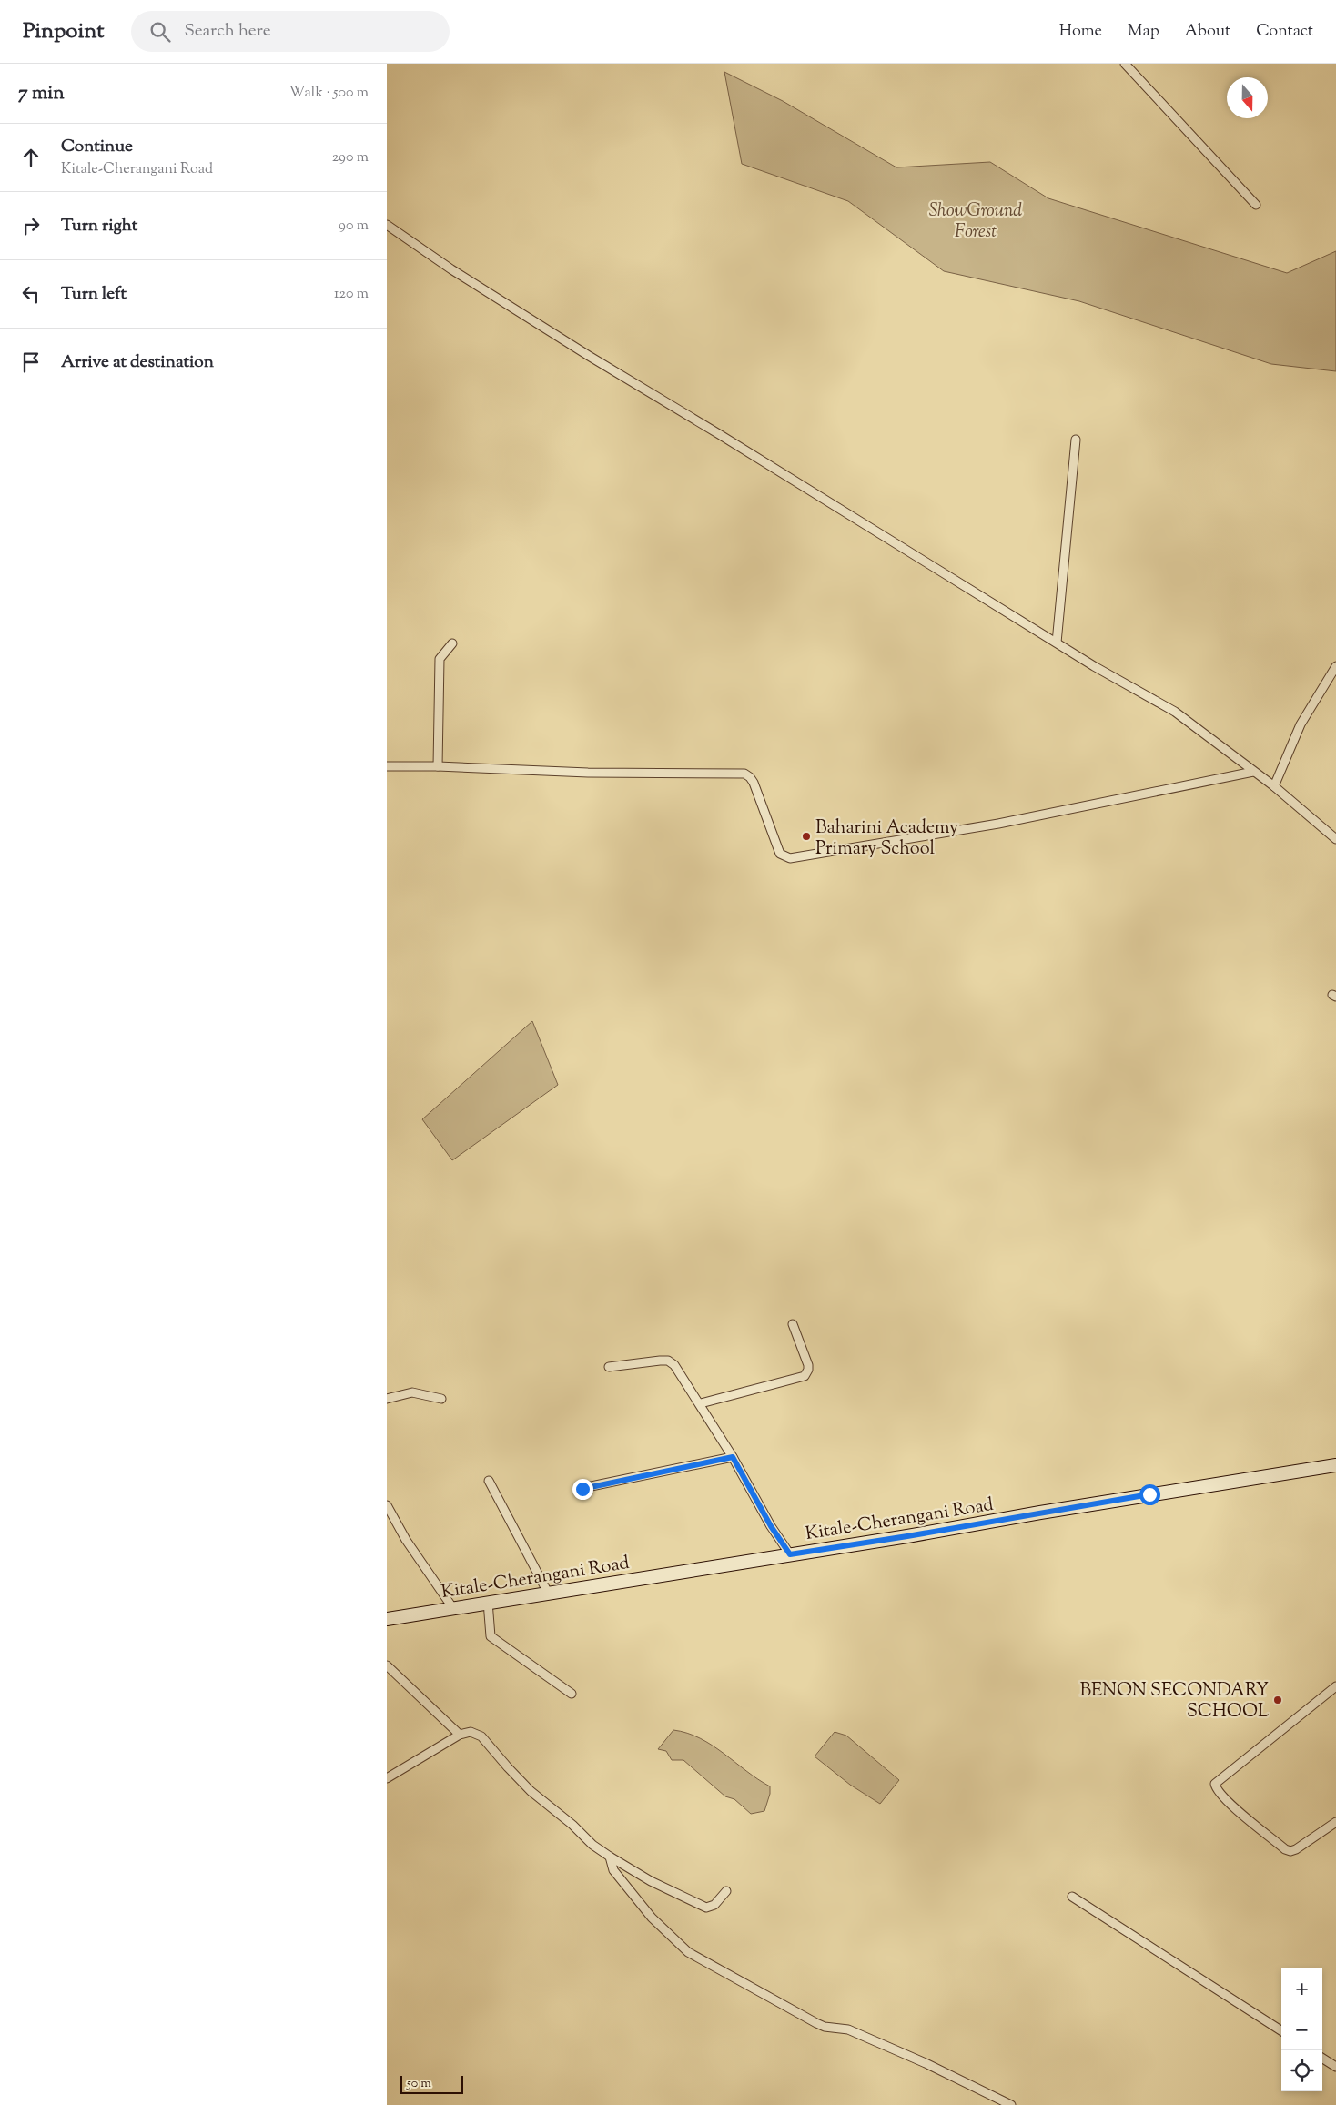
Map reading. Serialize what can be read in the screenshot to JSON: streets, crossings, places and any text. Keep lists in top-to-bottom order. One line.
{"streets":{"main road":["Kitale-Cherangani Road"]},"parks":["ShowGround Forest"],"places":["Baharini Academy Primary School","BENON SECONDARY SCHOOL"],"scale_bar":"50 m","north":"bottom","page":{"header":"Pinpoint","search":"Search here","nav":["Home","Map","About","Contact"],"heading":["7 min","Walk · 500 m"],"list":[["Continue","Kitale-Cherangani Road","290 m"],["Turn right","90 m"],["Turn left","120 m"],"Arrive at destination"],"map_buttons":["+","−"],"scale":"50 m"}}
